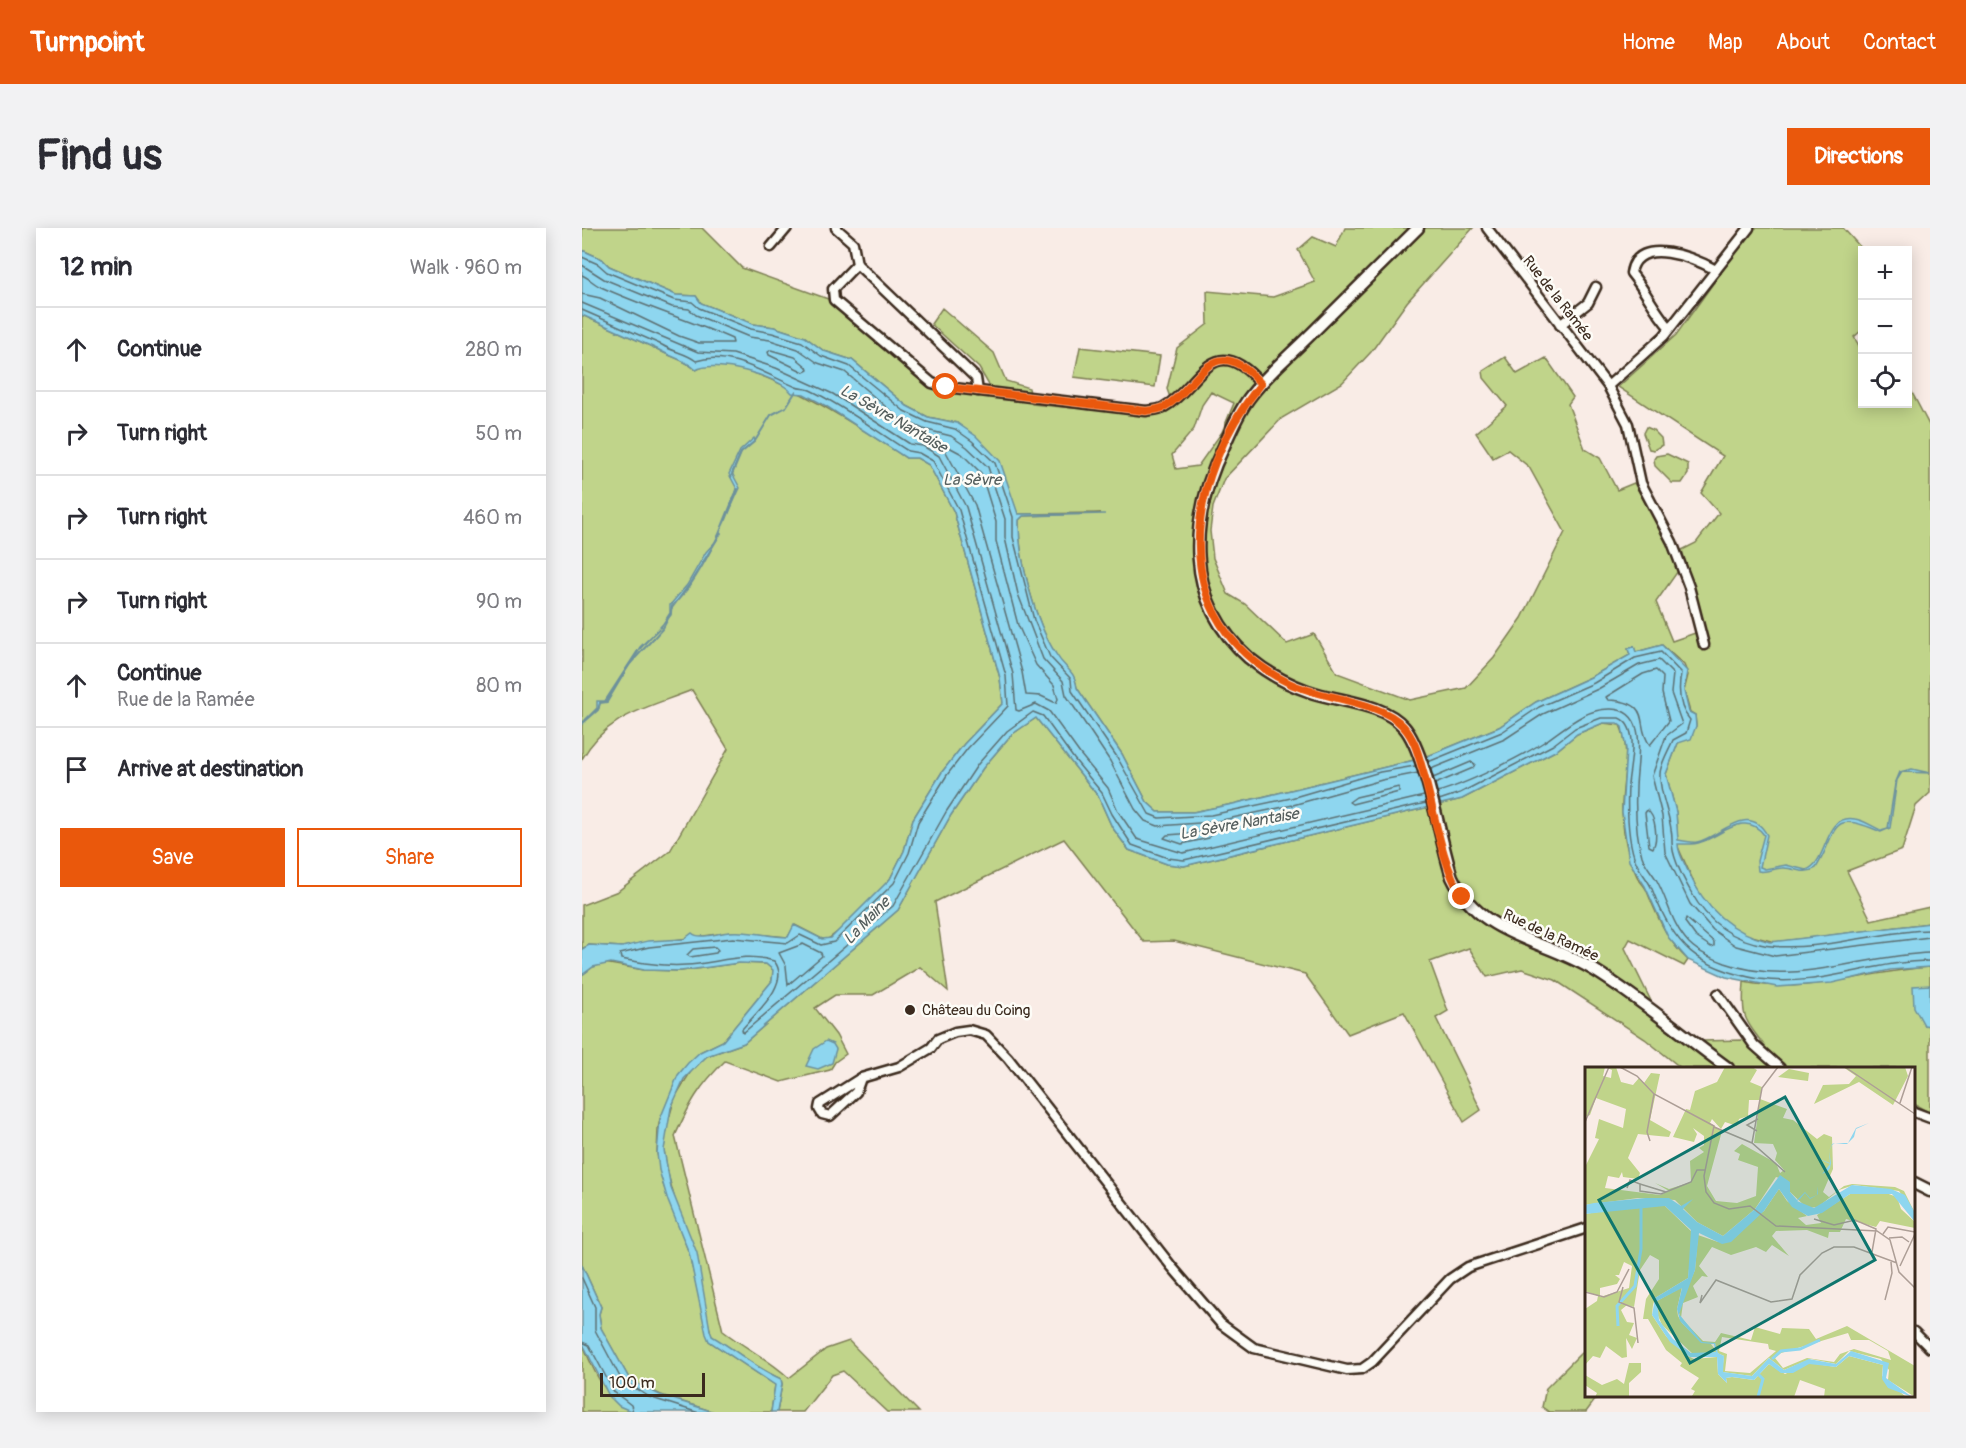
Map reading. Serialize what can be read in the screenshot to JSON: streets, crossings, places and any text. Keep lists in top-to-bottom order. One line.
{"streets":{"main road":["Rue de la Ramée"]},"water":["La Sèvre Nantaise","La Sèvre","La Maine"],"places":["Château du Coing"],"scale_bar":"100 m","page":{"header":"Turnpoint","nav":["Home","Map","About","Contact"],"buttons":["Directions",["Save","Share"]],"title":"Find us","heading":["12 min","Walk · 960 m"],"map_buttons":["+","−"],"list":[["Continue","280 m"],["Turn right","50 m"],["Turn right","460 m"],["Turn right","90 m"],["Continue","Rue de la Ramée","80 m"],"Arrive at destination"],"scale":"100 m"}}
